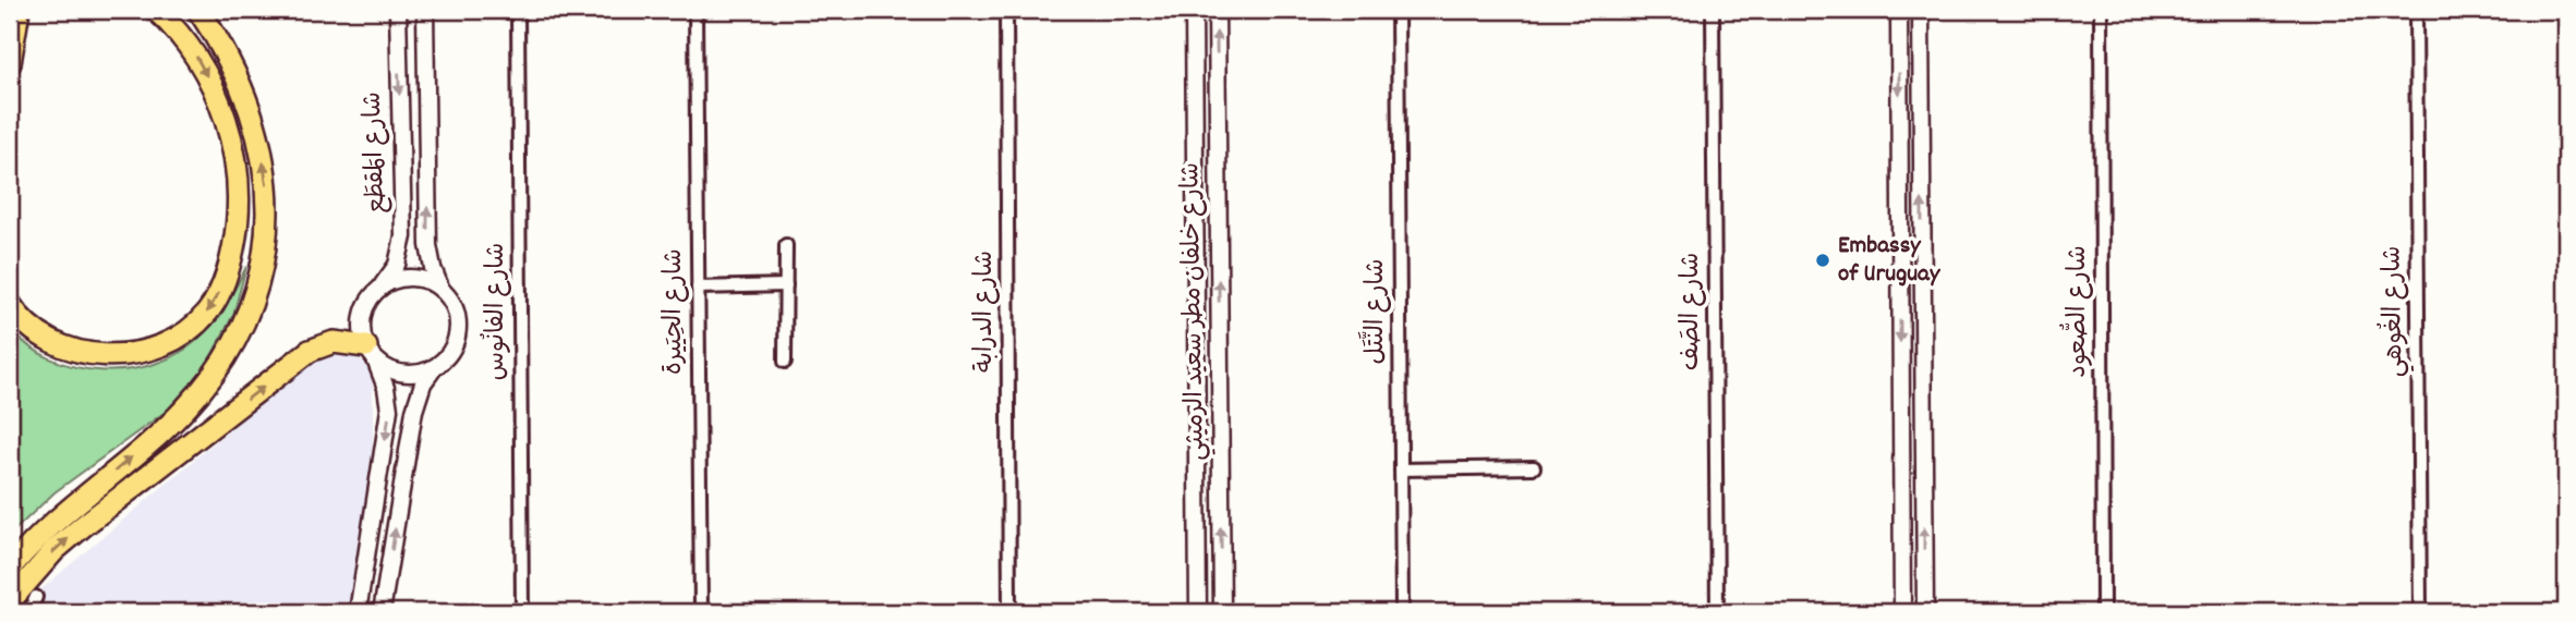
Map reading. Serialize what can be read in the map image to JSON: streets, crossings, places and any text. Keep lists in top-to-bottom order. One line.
{"streets":{"street":["شارع المَقطَع","شارع الفانُوس","شارع الحِيَيرة","شارع الدرابة","شارع خلفان مطر سعيد الرميثي","شارع النَّتَل","شارع الصَف","شارع الصُّعود","شارع الغُوهي"]},"places":["Embassy of Uruguay"]}
